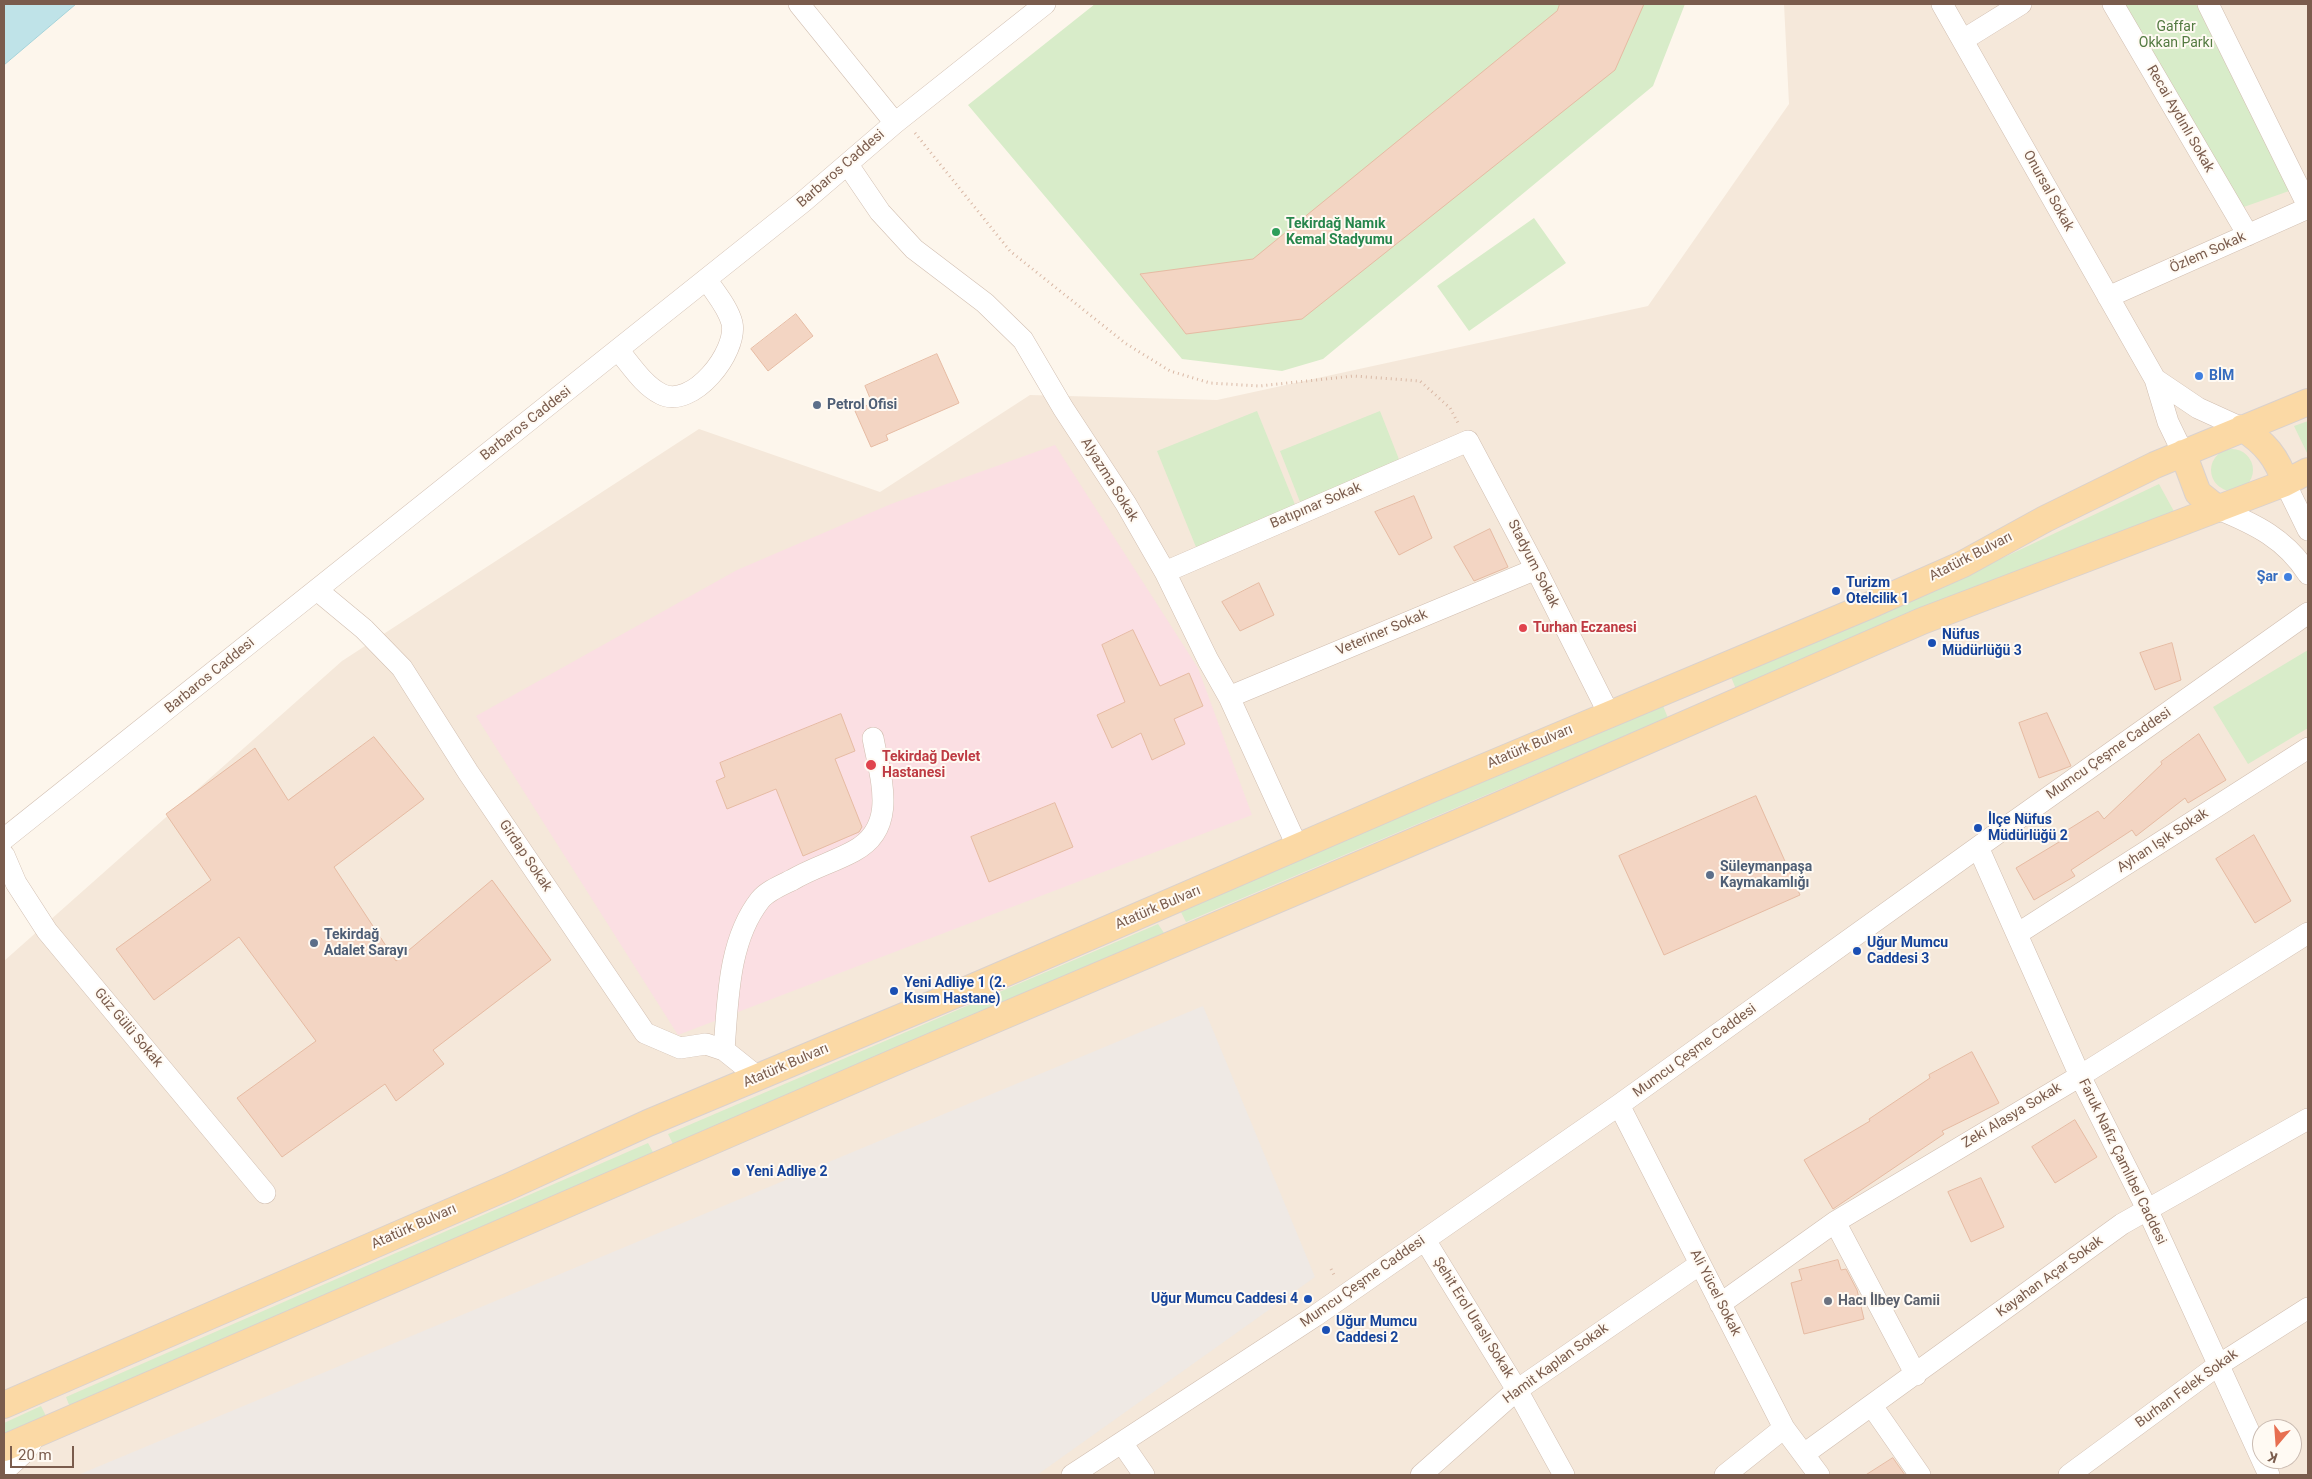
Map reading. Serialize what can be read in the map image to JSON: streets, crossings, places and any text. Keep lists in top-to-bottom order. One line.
{"streets":{"main road":["Atatürk Bulvarı"],"street":["Recai Aydınlı Sokak","Barbaros Caddesi","Onursal Sokak","Özlem Sokak","Alyazma Sokak","Batıpınar Sokak","Stadyum Sokak","Veteriner Sokak","Mumcu Çeşme Caddesi","Ayhan Işık Sokak","Girdap Sokak","Güz Gülü Sokak","Zeki Alasya Sokak","Faruk Nafiz Çamlıbel Caddesi","Kayahan Açar Sokak","Ali Yücel Sokak","Şehit Erol Uraslı Sokak","Hamit Kaplan Sokak","Burhan Felek Sokak"]},"crossings":[["Recai Aydınlı Sokak","Özlem Sokak"],["Barbaros Caddesi","Alyazma Sokak"],["Barbaros Caddesi","Girdap Sokak"],["Onursal Sokak","Özlem Sokak"],["Alyazma Sokak","Batıpınar Sokak"],["Alyazma Sokak","Atatürk Bulvarı"],["Alyazma Sokak","Veteriner Sokak"],["Batıpınar Sokak","Stadyum Sokak"],["Atatürk Bulvarı","Stadyum Sokak"],["Atatürk Bulvarı","Girdap Sokak"],["Stadyum Sokak","Veteriner Sokak"],["Mumcu Çeşme Caddesi","Faruk Nafiz Çamlıbel Caddesi"],["Mumcu Çeşme Caddesi","Ali Yücel Sokak"],["Mumcu Çeşme Caddesi","Şehit Erol Uraslı Sokak"],["Ayhan Işık Sokak","Faruk Nafiz Çamlıbel Caddesi"],["Zeki Alasya Sokak","Faruk Nafiz Çamlıbel Caddesi"],["Zeki Alasya Sokak","Ali Yücel Sokak"],["Faruk Nafiz Çamlıbel Caddesi","Kayahan Açar Sokak"],["Faruk Nafiz Çamlıbel Caddesi","Burhan Felek Sokak"],["Kayahan Açar Sokak","Ali Yücel Sokak"],["Ali Yücel Sokak","Hamit Kaplan Sokak"],["Şehit Erol Uraslı Sokak","Hamit Kaplan Sokak"]],"parks":["Gaffar Okkan Parkı"],"places":["Tekirdağ Namık Kemal Stadyumu","BİM","Petrol Ofisi","Şar","Turizm Otelcilik 1","Turhan Eczanesi","Nüfus Müdürlüğü 3","Tekirdağ Devlet Hastanesi","İlçe Nüfus Müdürlüğü 2","Süleymanpaşa Kaymakamlığı","Tekirdağ Adalet Sarayı","Uğur Mumcu Caddesi 3","Yeni Adliye 1 (2. Kısım Hastane)","Yeni Adliye 2","Uğur Mumcu Caddesi 4","Hacı İlbey Camii","Uğur Mumcu Caddesi 2"],"scale_bar":"20 m","north":"bottom"}
